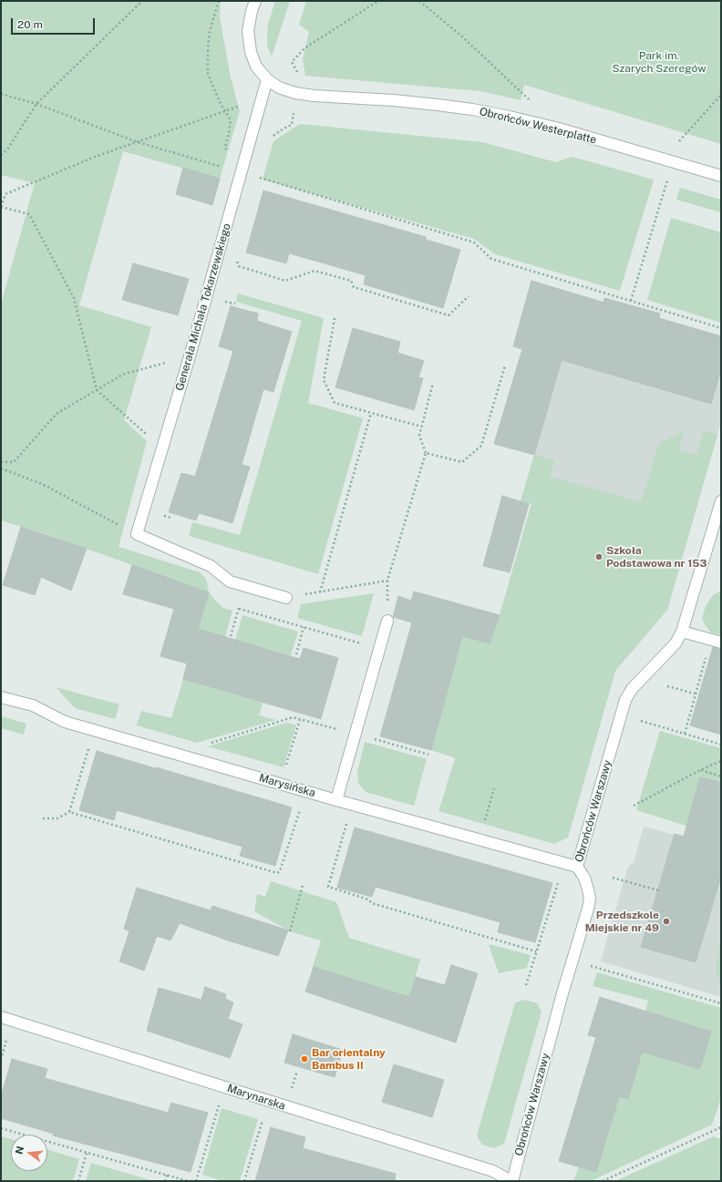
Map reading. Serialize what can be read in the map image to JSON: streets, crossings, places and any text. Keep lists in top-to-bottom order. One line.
{"streets":{"street":["Obrońców Westerplatte","Generała Michała Tokarzewskiego","Marysińska","Obrońców Warszawy","Marynarska"]},"crossings":[["Obrońców Westerplatte","Generała Michała Tokarzewskiego"],["Marysińska","Obrońców Warszawy"],["Obrońców Warszawy","Marynarska"]],"parks":["Park im. Szarych Szeregów"],"places":["Szkoła Podstawowa nr 153","Przedszkole Miejskie nr 49","Bar orientalny Bambus II"],"scale_bar":"20 m","north":"left"}
